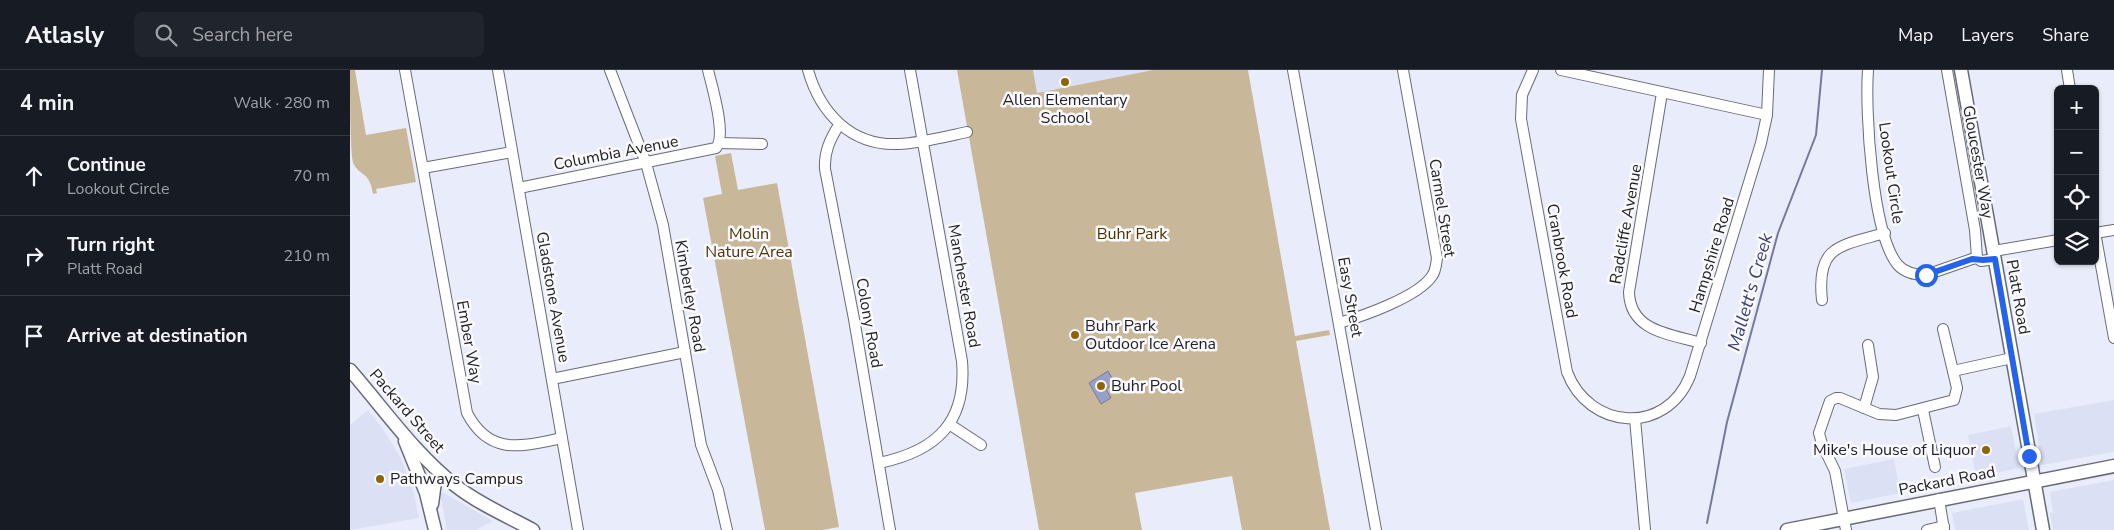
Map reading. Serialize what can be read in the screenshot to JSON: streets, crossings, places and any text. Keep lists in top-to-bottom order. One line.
{"streets":{"main road":["Platt Road","Packard Street","Packard Road"],"street":["Columbia Avenue","Gloucester Way","Lookout Circle","Carmel Street","Radcliffe Avenue","Hampshire Road","Cranbrook Road","Manchester Road","Kimberley Road","Gladstone Avenue","Easy Street","Colony Road","Ember Way"]},"crossings":[["Columbia Avenue","Kimberley Road"],["Columbia Avenue","Gladstone Avenue"],["Gloucester Way","Lookout Circle"],["Lookout Circle","Platt Road"],["Carmel Street","Easy Street"],["Radcliffe Avenue","Hampshire Road"],["Hampshire Road","Cranbrook Road"],["Manchester Road","Colony Road"],["Gladstone Avenue","Ember Way"],["Platt Road","Packard Road"]],"water":["Mallett's Creek"],"parks":["Molin Nature Area","Buhr Park"],"places":["Allen Elementary School","Buhr Park Outdoor Ice Arena","Buhr Pool","Mike's House of Liquor","Pathways Campus"],"page":{"header":"Atlasly","search":"Search here","nav":["Map","Layers","Share"],"heading":["4 min","Walk · 280 m"],"map_buttons":["+","−"],"list":[["Continue","Lookout Circle","70 m"],["Turn right","Platt Road","210 m"],"Arrive at destination"]}}
